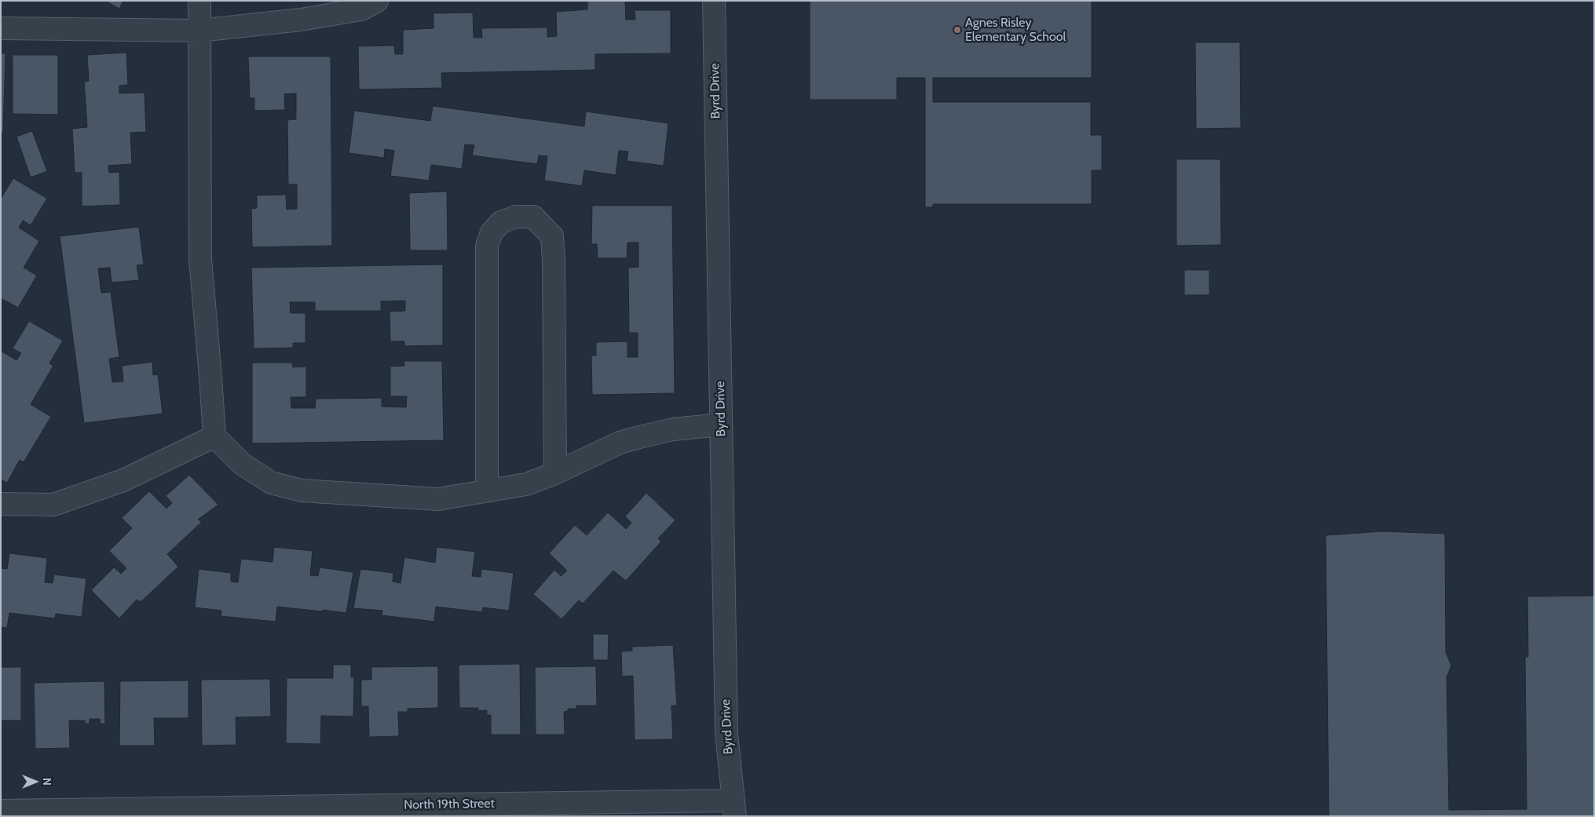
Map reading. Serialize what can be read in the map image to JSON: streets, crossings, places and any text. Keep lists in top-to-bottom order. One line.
{"streets":{"street":["Byrd Drive","North 19th Street"]},"crossings":[["Byrd Drive","North 19th Street"]],"places":["Agnes Risley Elementary School"],"north":"right"}
